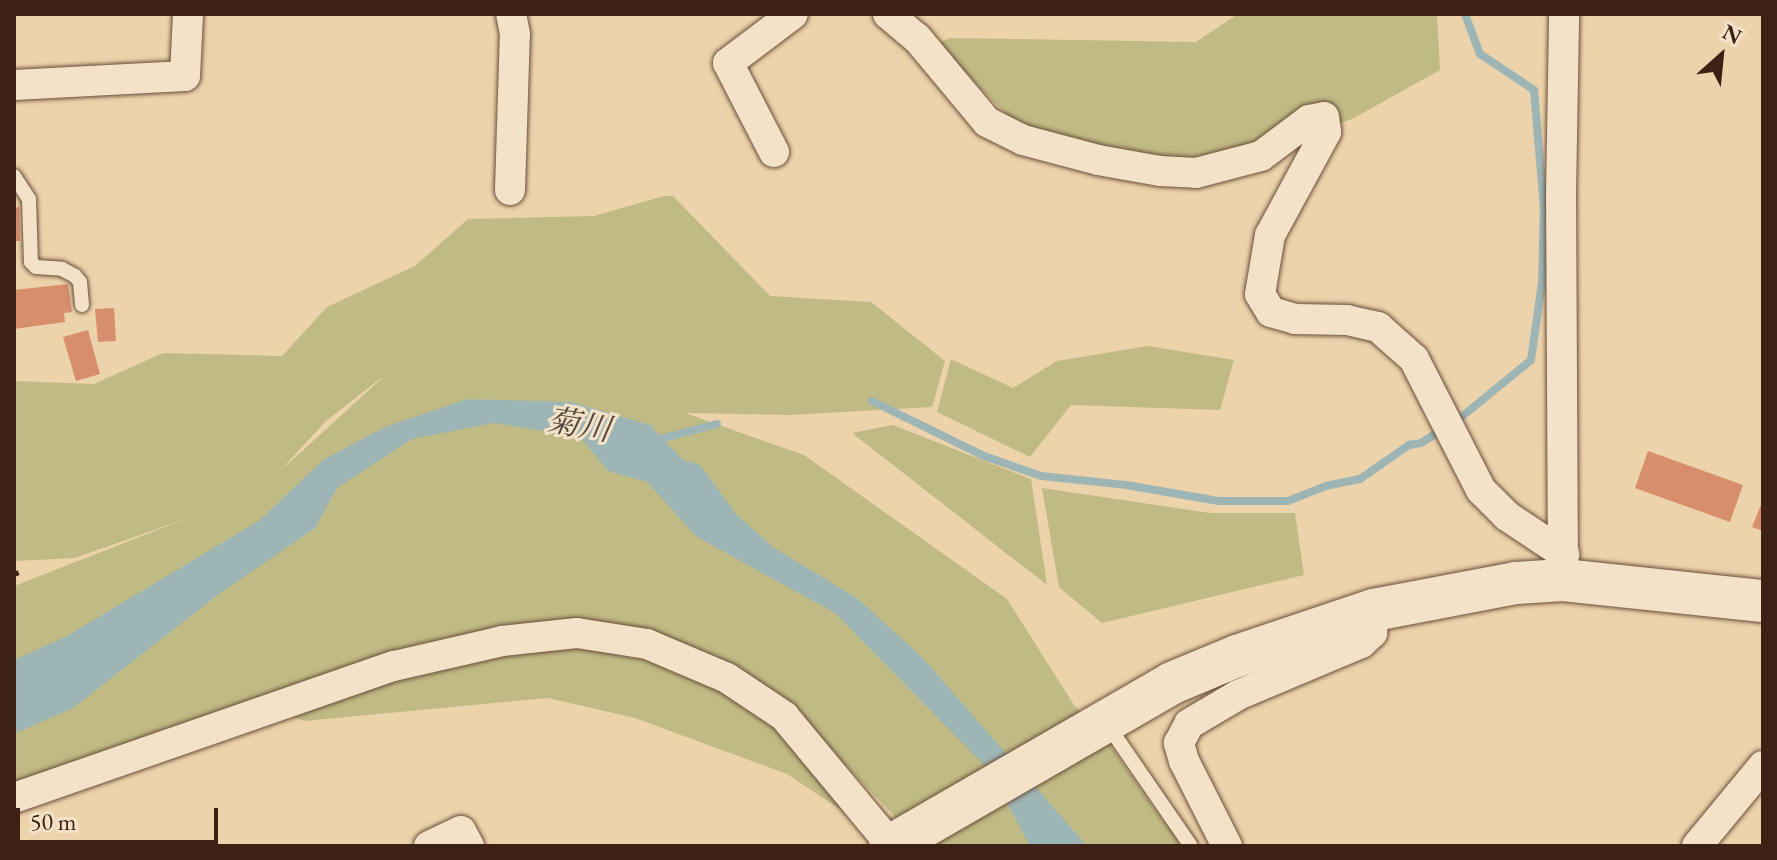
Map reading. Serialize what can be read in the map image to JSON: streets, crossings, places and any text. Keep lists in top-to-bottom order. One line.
{"water":["菊川"],"scale_bar":"50 m","north":"top right"}
